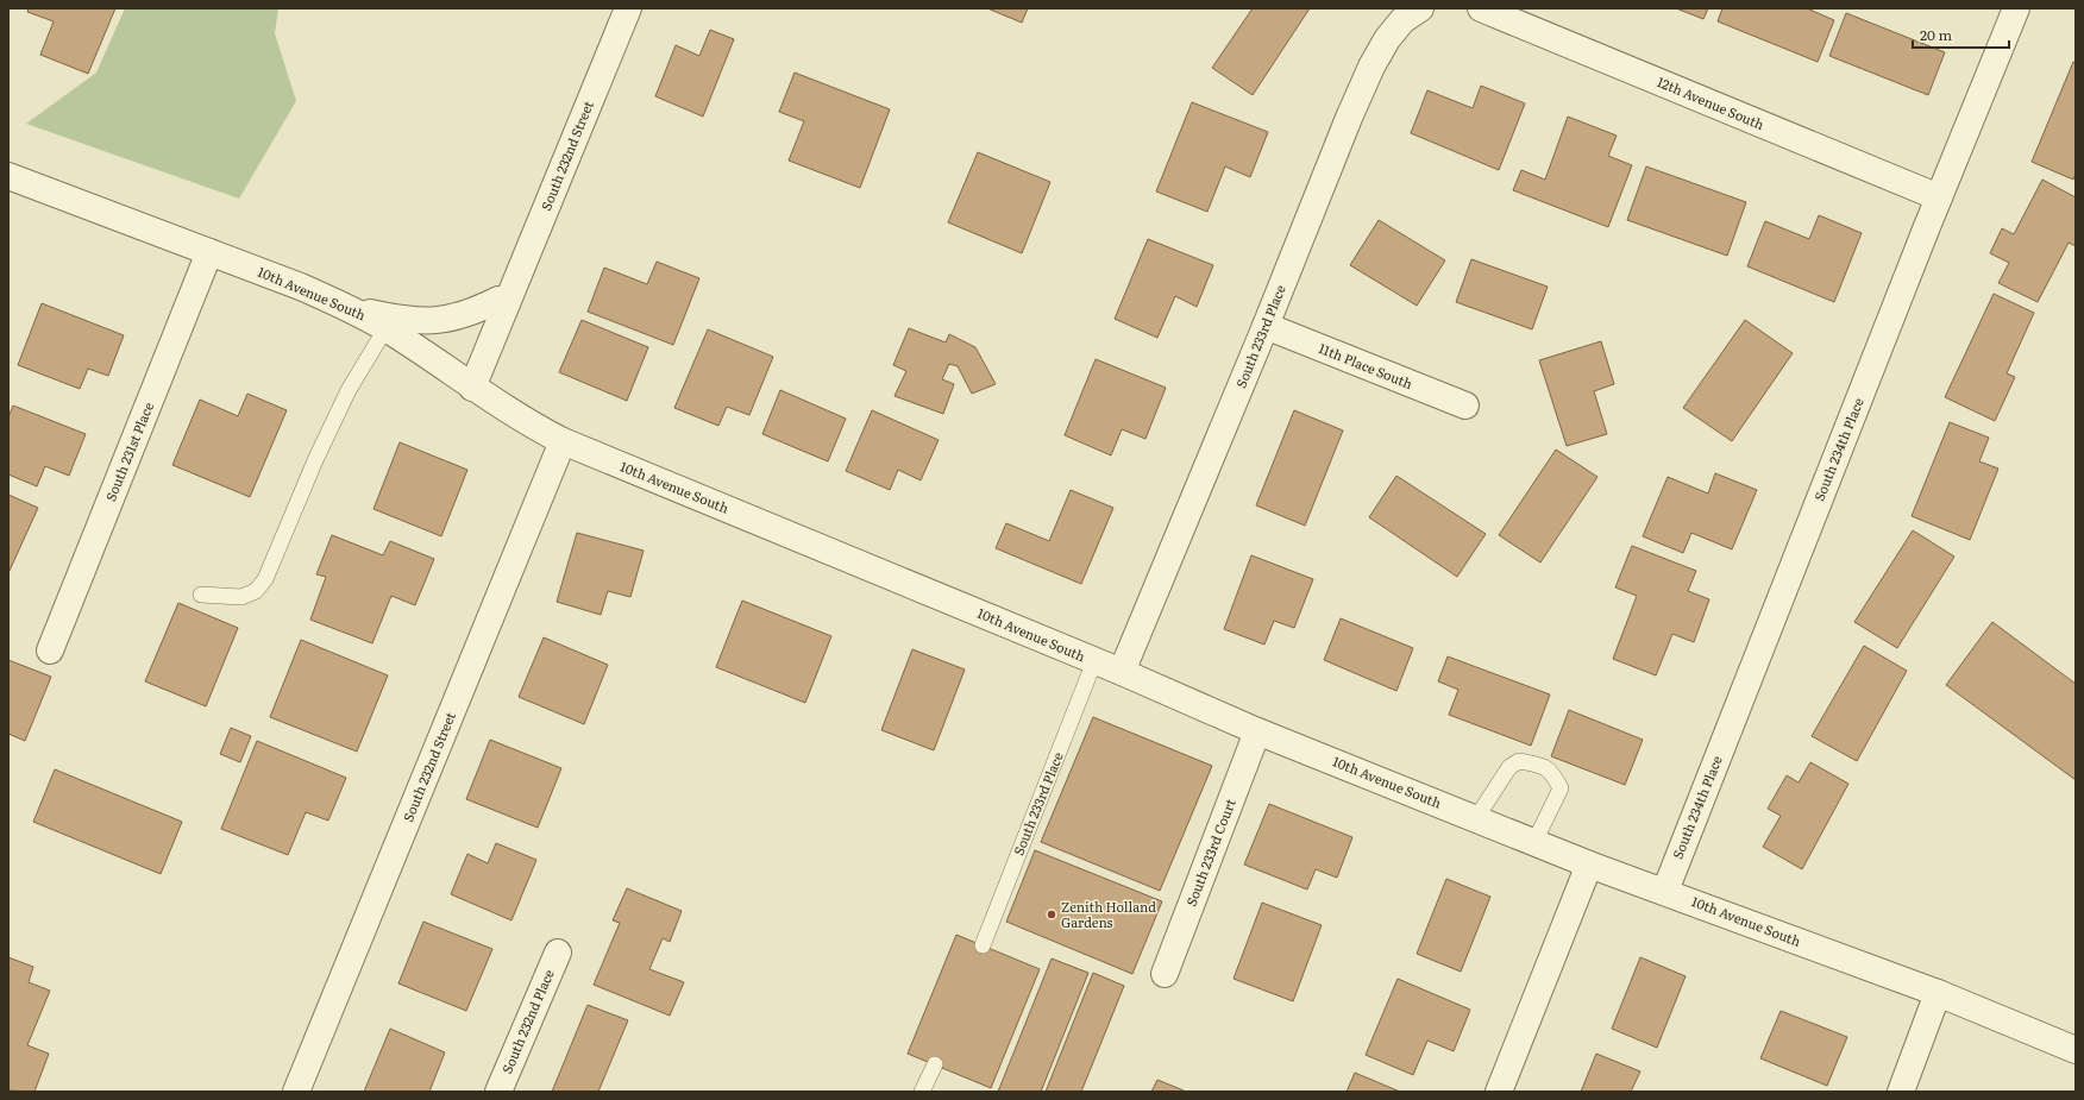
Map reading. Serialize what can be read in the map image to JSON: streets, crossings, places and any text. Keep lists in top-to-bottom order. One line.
{"streets":{"street":["12th Avenue South","South 232nd Street","10th Avenue South","South 233rd Place","11th Place South","South 234th Place","South 231st Place","South 233rd Court","South 232nd Place"]},"crossings":[["12th Avenue South","South 234th Place"],["South 232nd Street","10th Avenue South"],["10th Avenue South","South 233rd Place"],["10th Avenue South","South 234th Place"],["10th Avenue South","South 231st Place"],["10th Avenue South","South 233rd Court"],["South 233rd Place","11th Place South"]],"places":["Zenith Holland Gardens"],"scale_bar":"20 m"}
